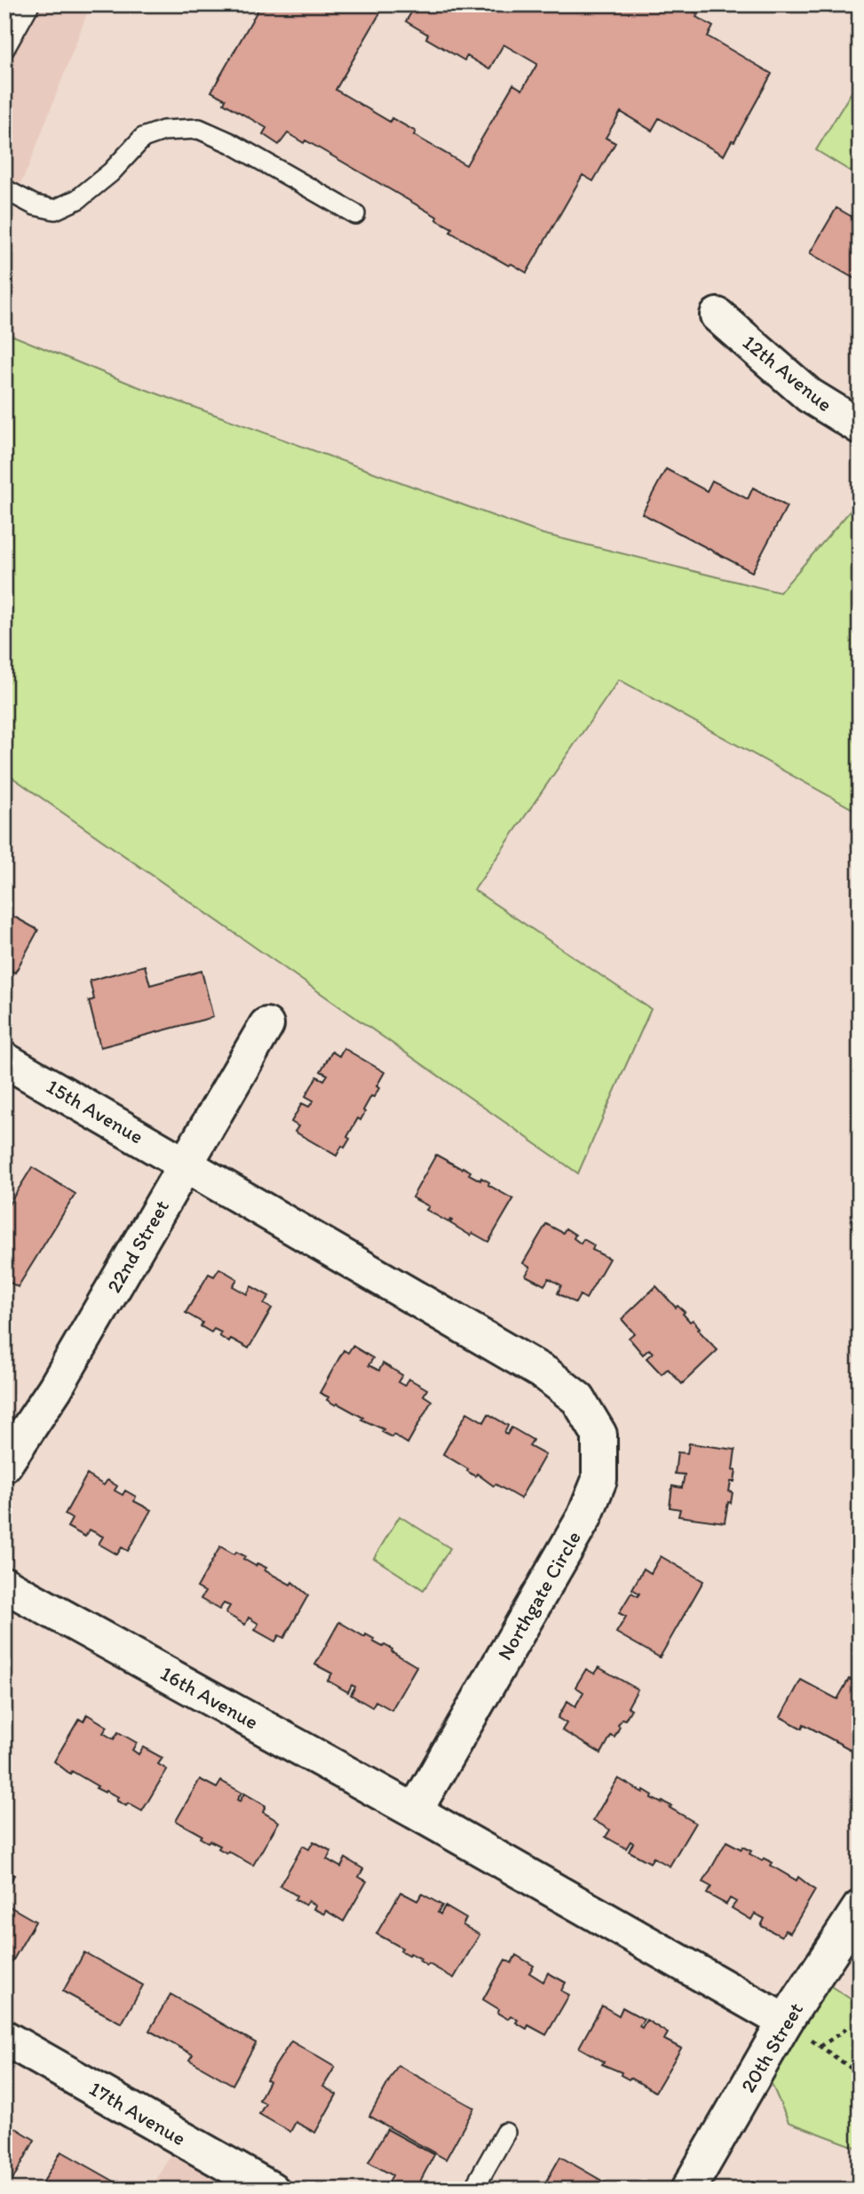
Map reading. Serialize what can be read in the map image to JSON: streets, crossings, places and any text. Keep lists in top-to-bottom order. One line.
{"streets":{"street":["12th Avenue","15th Avenue","22nd Street","Northgate Circle","16th Avenue","20th Street","17th Avenue"]},"crossings":[["15th Avenue","22nd Street"],["15th Avenue","Northgate Circle"],["22nd Street","Northgate Circle"],["Northgate Circle","16th Avenue"]]}
